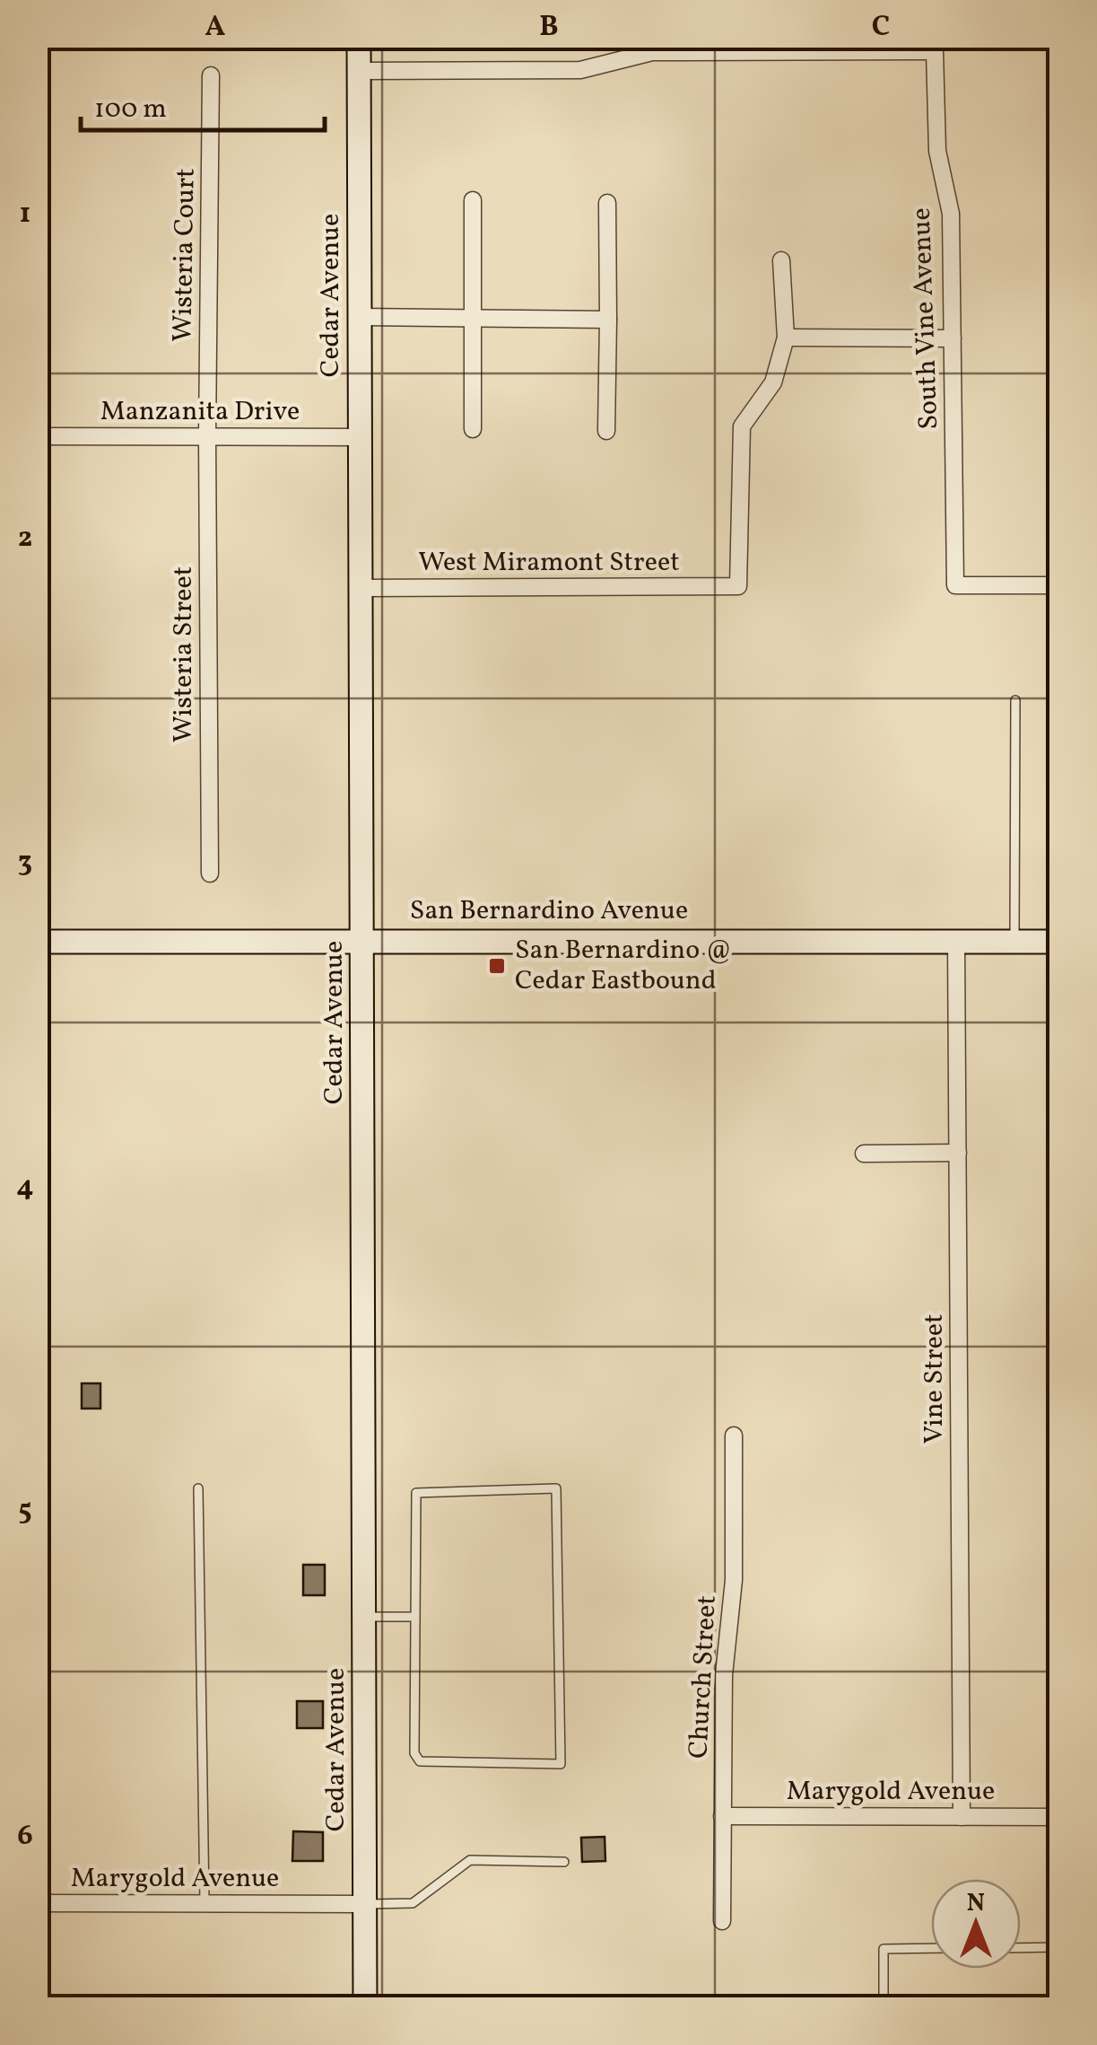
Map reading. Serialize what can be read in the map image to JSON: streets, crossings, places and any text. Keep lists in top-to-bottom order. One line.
{"streets":{"main road":["Cedar Avenue","San Bernardino Avenue"],"street":["Wisteria Court","South Vine Avenue","Manzanita Drive","West Miramont Street","Wisteria Street","Vine Street","Church Street","Marygold Avenue"]},"crossings":[["Wisteria Court","Manzanita Drive"],["Wisteria Court","Wisteria Street"],["Cedar Avenue","South Vine Avenue"],["Cedar Avenue","Manzanita Drive"],["Cedar Avenue","West Miramont Street"],["Cedar Avenue","San Bernardino Avenue"],["Cedar Avenue","Marygold Avenue"],["Manzanita Drive","Wisteria Street"],["San Bernardino Avenue","Vine Street"],["Vine Street","Marygold Avenue"],["Church Street","Marygold Avenue"]],"places":{"transit":["San Bernardino @ Cedar Eastbound"]},"scale_bar":"100 m","north":"top","grid":{"columns":["A","B","C"],"rows":["1","2","3","4","5","6"]}}
